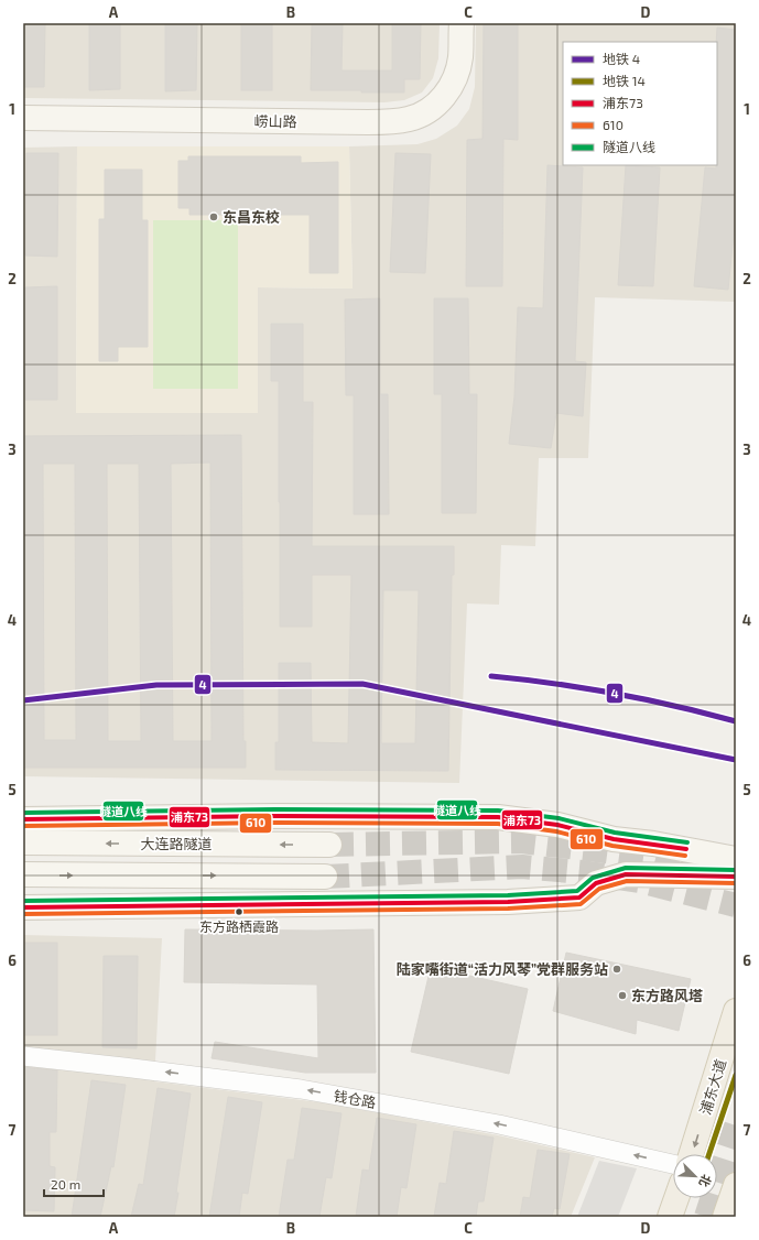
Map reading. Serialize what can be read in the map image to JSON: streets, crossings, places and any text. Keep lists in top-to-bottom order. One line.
{"streets":{"main road":["崂山路","大连路隧道","浦东大道"],"street":["钱仓路"]},"one_way":["浦东大道","钱仓路"],"places":["东昌东校","东方路栖霞路","陆家嘴街道“活力风琴”党群服务站","东方路风塔"],"lines":["metro line 4","transit line 隧道八线","transit line 浦东73","transit line 610","metro line 14"],"legend":["地铁 4","地铁 14","浦东73","610","隧道八线"],"scale_bar":"20 m","north":"bottom right","grid":{"columns":["A","B","C","D"],"rows":["1","2","3","4","5","6","7"]}}
